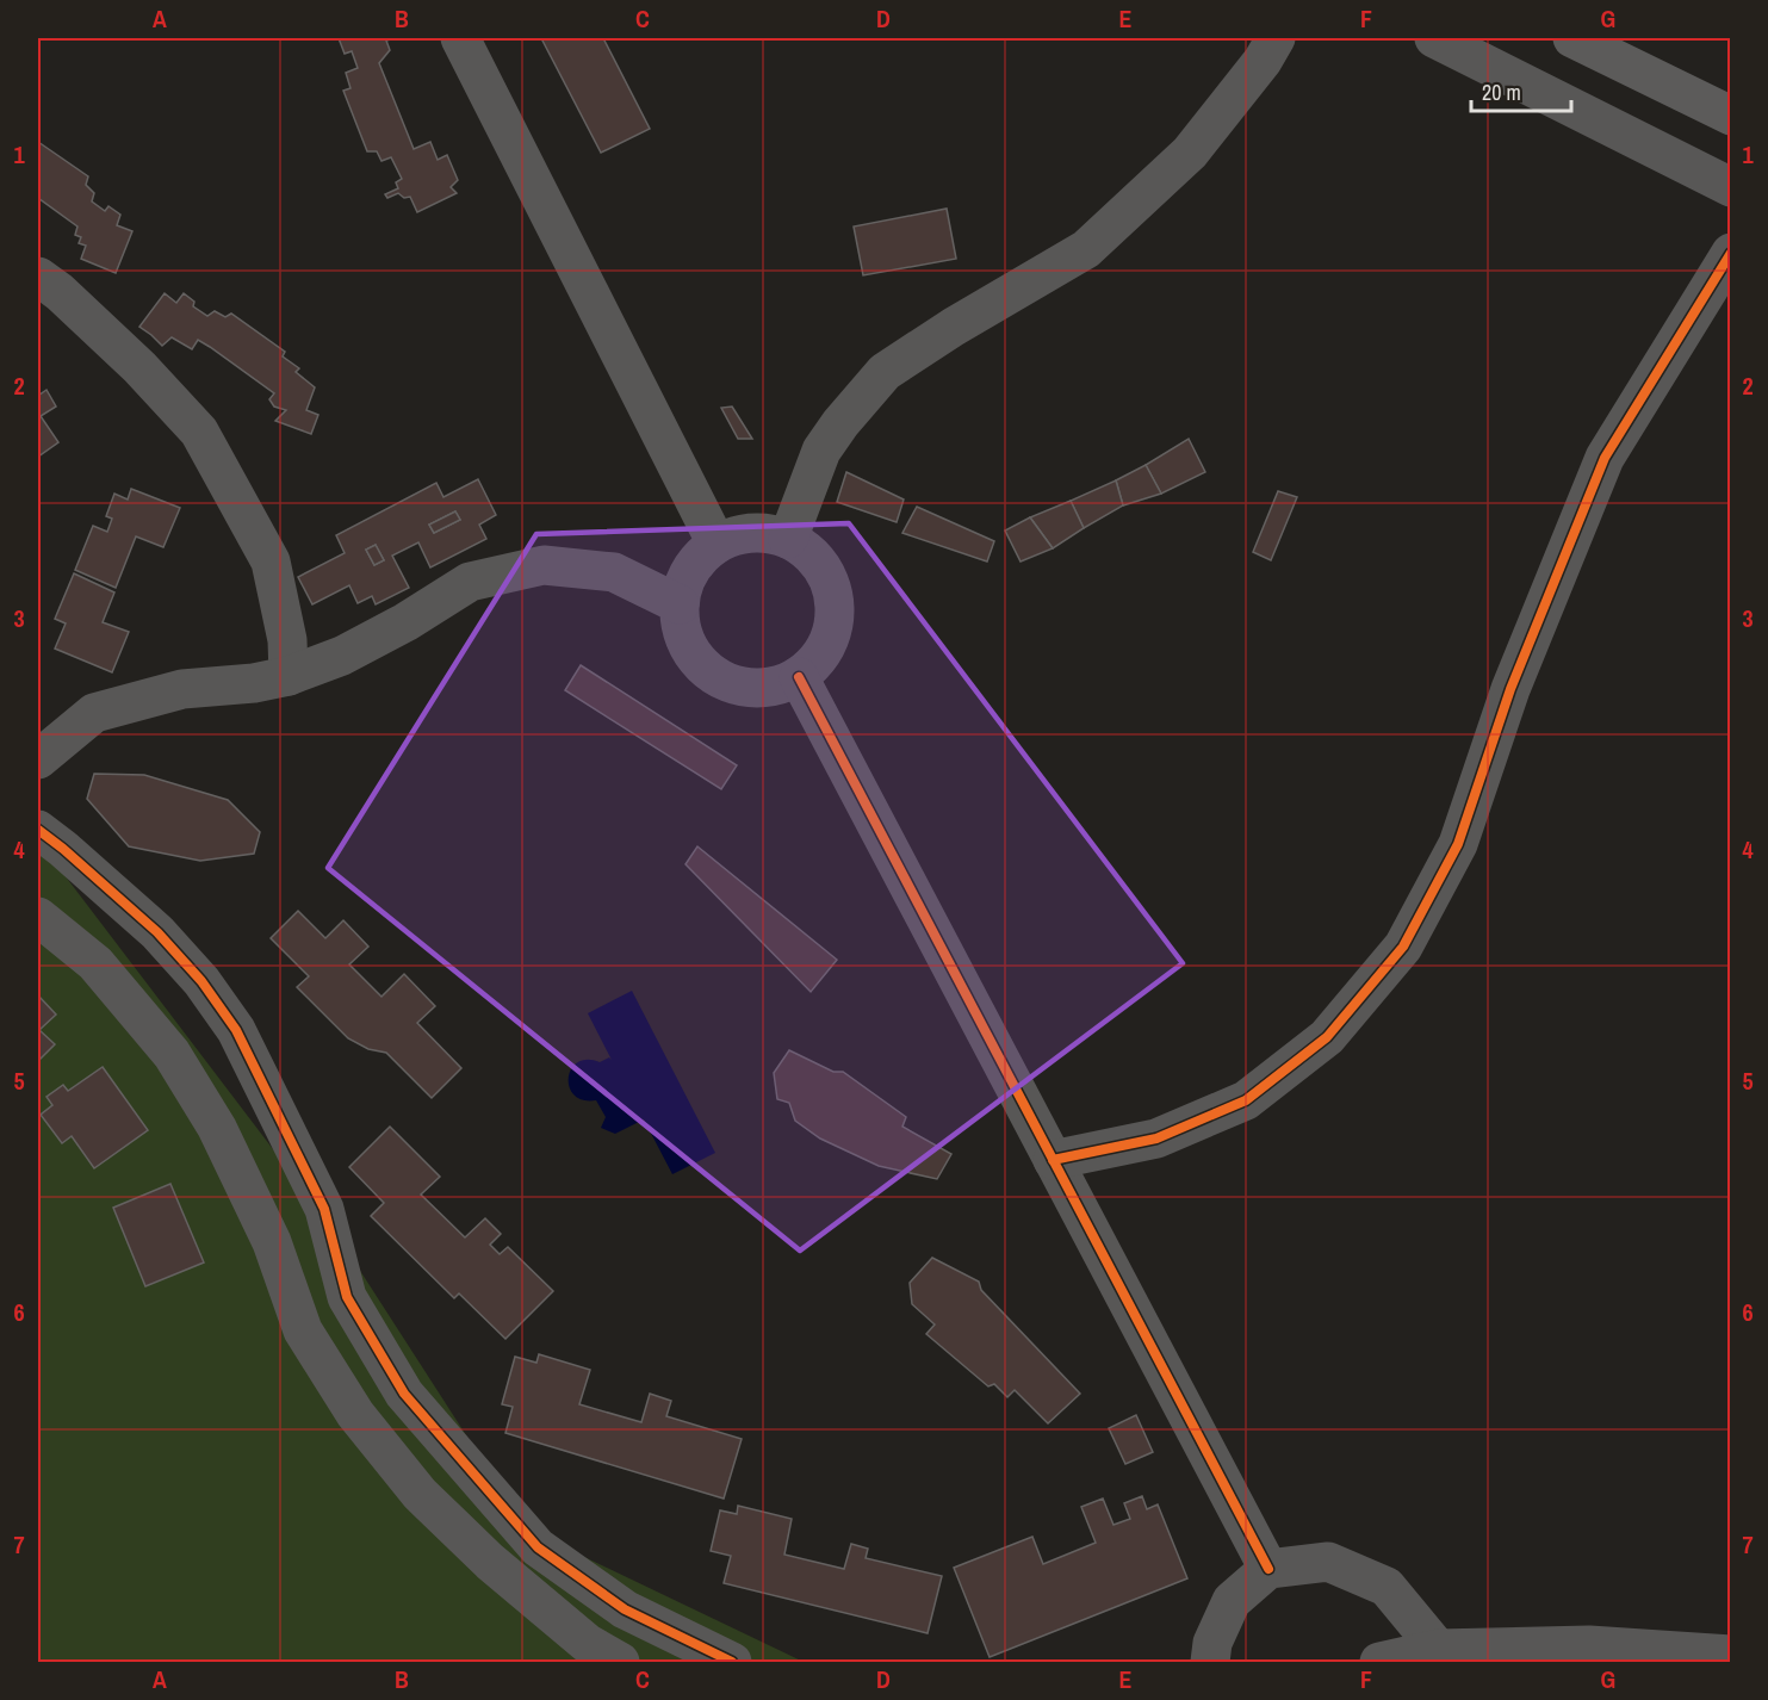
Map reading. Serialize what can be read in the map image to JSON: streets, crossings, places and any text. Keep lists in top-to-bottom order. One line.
{"scale_bar":"20 m","grid":{"columns":["A","B","C","D","E","F","G"],"rows":["1","2","3","4","5","6","7"]}}
